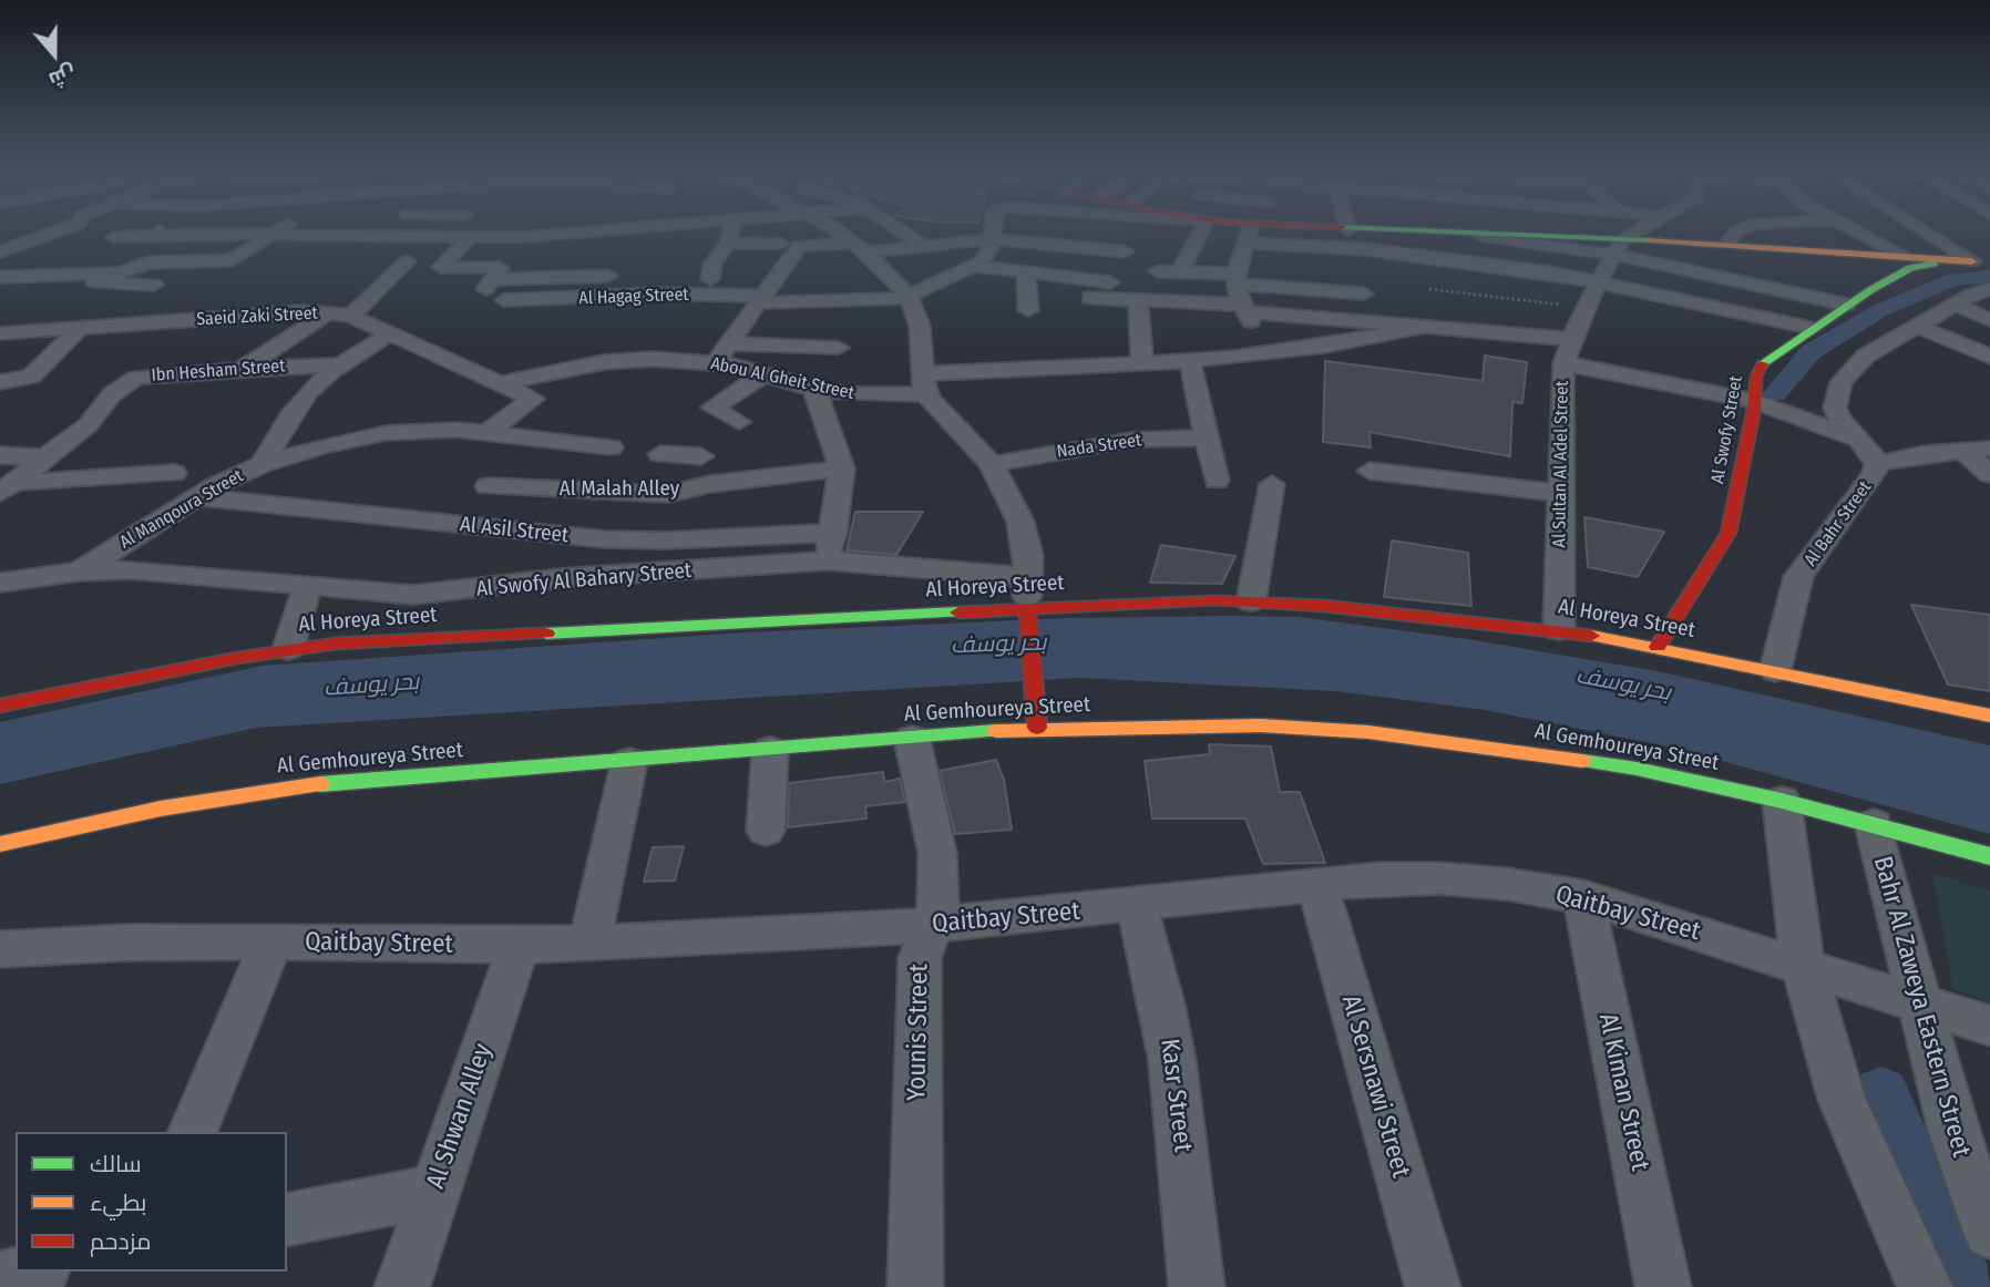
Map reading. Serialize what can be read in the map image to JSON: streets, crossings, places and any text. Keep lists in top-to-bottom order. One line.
{"streets":{"street":["Al Hagag Street","Saeid Zaki Street","Ibn Hesham Street","Abou Al Gheit Street","Al Swofy Street","Nada Street","Al Sultan Al Adel Street","Al Malah Alley","Al Manqoura Street","Al Bahr Street","Al Asil Street","Al Swofy Al Bahary Street","Al Horeya Street","Al Gemhoureya Street","Qaitbay Street","Bahr Al Zaweya Eastern Street","Younis Street","Al Sersnawi Street","Al Kiman Street","Kasr Street","Al Shwan Alley"]},"crossings":[["Saeid Zaki Street","Abou Al Gheit Street"],["Saeid Zaki Street","Al Manqoura Street"],["Al Swofy Street","Al Horeya Street"],["Al Sultan Al Adel Street","Al Horeya Street"],["Al Manqoura Street","Al Asil Street"],["Al Manqoura Street","Al Swofy Al Bahary Street"],["Al Bahr Street","Al Horeya Street"],["Al Gemhoureya Street","Bahr Al Zaweya Eastern Street"],["Al Gemhoureya Street","Younis Street"],["Qaitbay Street","Bahr Al Zaweya Eastern Street"],["Qaitbay Street","Younis Street"],["Qaitbay Street","Al Sersnawi Street"],["Qaitbay Street","Al Kiman Street"],["Qaitbay Street","Kasr Street"],["Qaitbay Street","Al Shwan Alley"]],"water":["بحر يوسف"],"legend":["سالك","بطيء","مزدحم"],"north":"bottom"}
